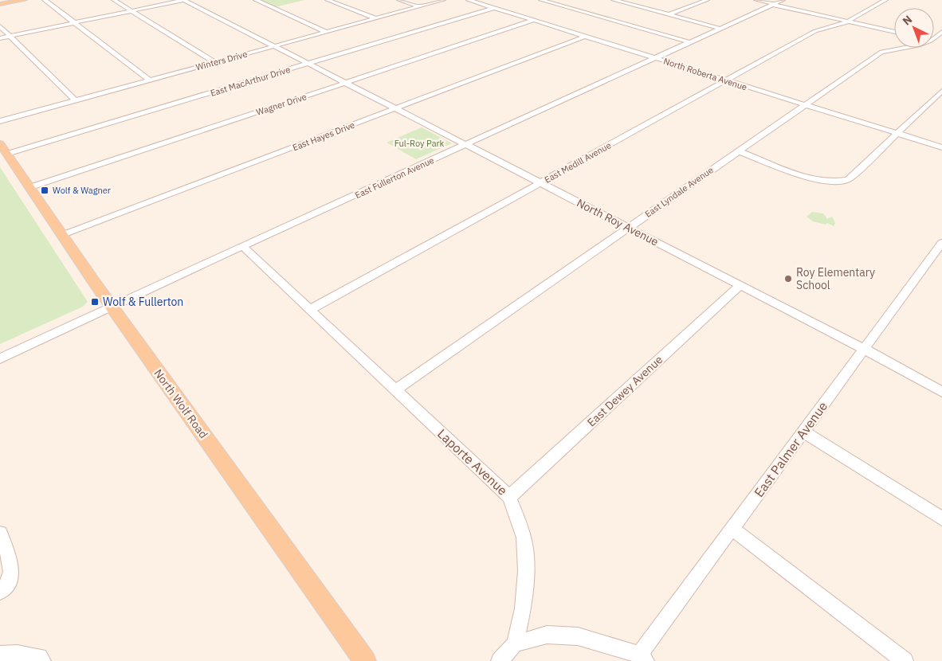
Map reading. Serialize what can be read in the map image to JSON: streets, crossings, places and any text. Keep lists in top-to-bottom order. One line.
{"streets":{"main road":["North Wolf Road"],"street":["Winters Drive","North Roberta Avenue","East MacArthur Drive","Wagner Drive","East Hayes Drive","East Medill Avenue","East Fullerton Avenue","East Lyndale Avenue","North Roy Avenue","East Dewey Avenue","East Palmer Avenue","Laporte Avenue"]},"crossings":[["Winters Drive","North Roy Avenue"],["North Roberta Avenue","East MacArthur Drive"],["North Roberta Avenue","Wagner Drive"],["North Roberta Avenue","East Hayes Drive"],["North Roberta Avenue","East Medill Avenue"],["North Roberta Avenue","East Fullerton Avenue"],["North Roberta Avenue","East Lyndale Avenue"],["East MacArthur Drive","North Roy Avenue"],["East MacArthur Drive","North Wolf Road"],["Wagner Drive","North Roy Avenue"],["Wagner Drive","North Wolf Road"],["East Hayes Drive","North Roy Avenue"],["East Hayes Drive","North Wolf Road"],["East Medill Avenue","North Roy Avenue"],["East Medill Avenue","Laporte Avenue"],["East Fullerton Avenue","North Roy Avenue"],["East Fullerton Avenue","North Wolf Road"],["East Fullerton Avenue","Laporte Avenue"],["East Lyndale Avenue","North Roy Avenue"],["East Lyndale Avenue","Laporte Avenue"],["North Roy Avenue","East Dewey Avenue"],["North Roy Avenue","East Palmer Avenue"],["East Dewey Avenue","Laporte Avenue"]],"parks":["Ful-Roy Park"],"places":{"transit":["Wolf & Wagner","Wolf & Fullerton"],"other":["Roy Elementary School"]},"north":"top left"}
